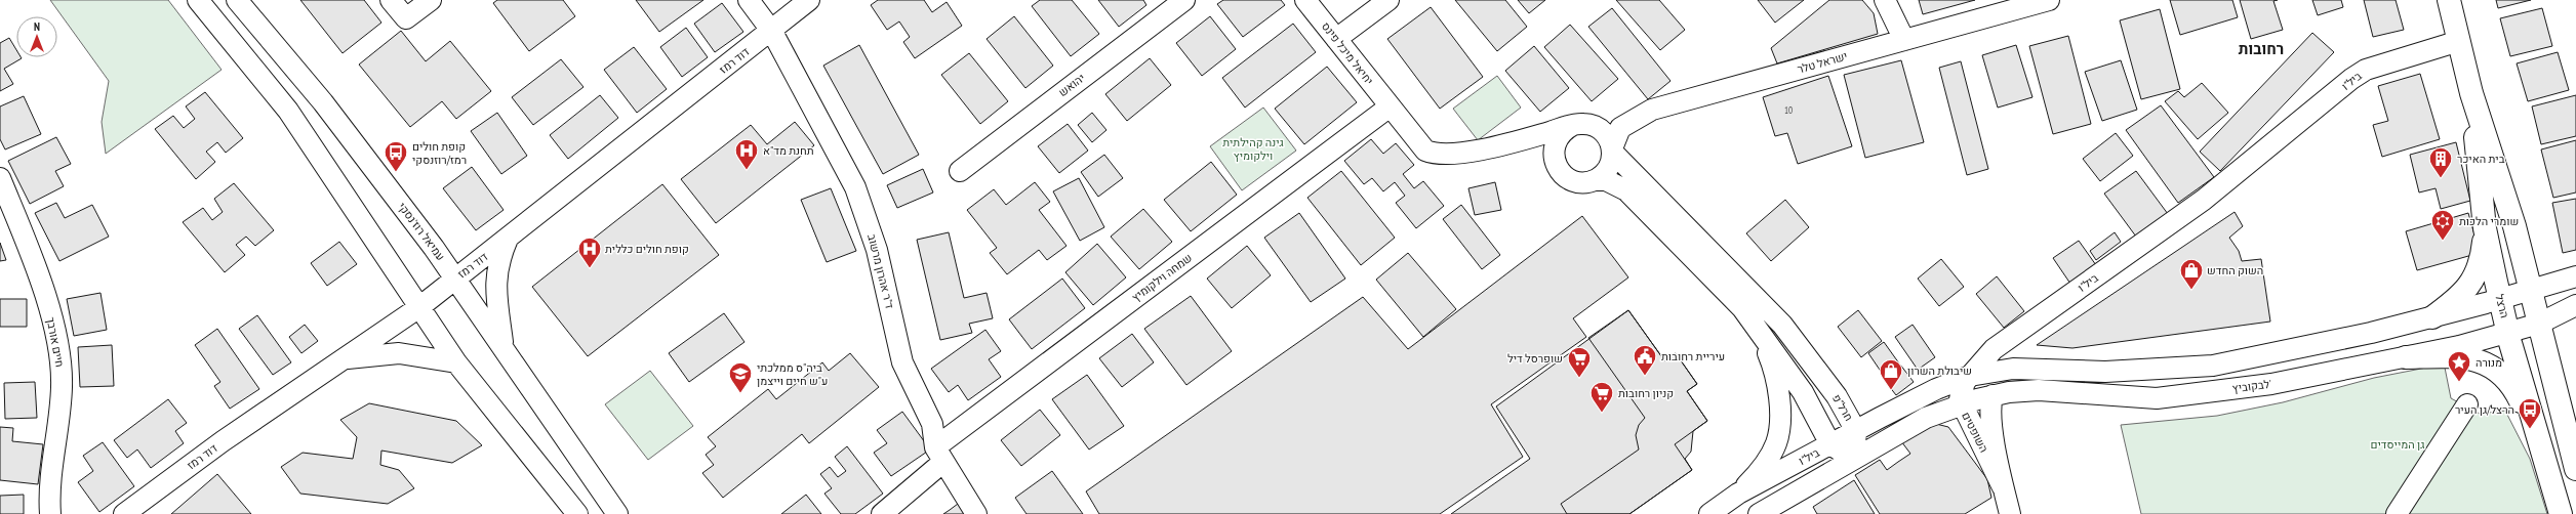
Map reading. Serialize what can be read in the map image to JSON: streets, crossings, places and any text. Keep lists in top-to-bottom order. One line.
{"streets":{"main road":["הרצל"],"street":["יחיאל מיכל פינס","דוד רמז","ישראל טלר","ביל\"ו","יהואש","עמיאל רוז'נסקי","ד\"ר אהרון מרשוב","שמחה וילקומיץ","חיים אורבך","לבקוביץ'","חרל\"פ","השופטים"]},"crossings":[["יחיאל מיכל פינס","שמחה וילקומיץ"],["דוד רמז","עמיאל רוז'נסקי"],["דוד רמז","ד\"ר אהרון מרשוב"],["ישראל טלר","חרל\"פ"],["ביל\"ו","הרצל"],["ביל\"ו","לבקוביץ'"],["ביל\"ו","חרל\"פ"],["ביל\"ו","השופטים"],["ד\"ר אהרון מרשוב","שמחה וילקומיץ"],["הרצל","לבקוביץ'"],["לבקוביץ'","השופטים"]],"districts":["רחובות"],"parks":["גינה קהילתית וילקומיץ","גן המייסדים"],"places":{"hospital":["תחנת מד\"א","קופת חולים כללית"],"bus stop":["קופת חולים רמז/רוזנסקי","הרצל/גן העיר"],"building":["בית האיכר"],"synagogue":["שומרי הלכות"],"shop":["השוק החדש","שיבולת השרון"],"public building":["עיריית רחובות"],"supermarket":["שופרסל דיל","קניון רחובות"],"place":["מנורה"],"school or university":["ביה\"ס ממלכתי ע\"ש חיים וייצמן"]},"house_numbers":["10"],"north":"top"}
